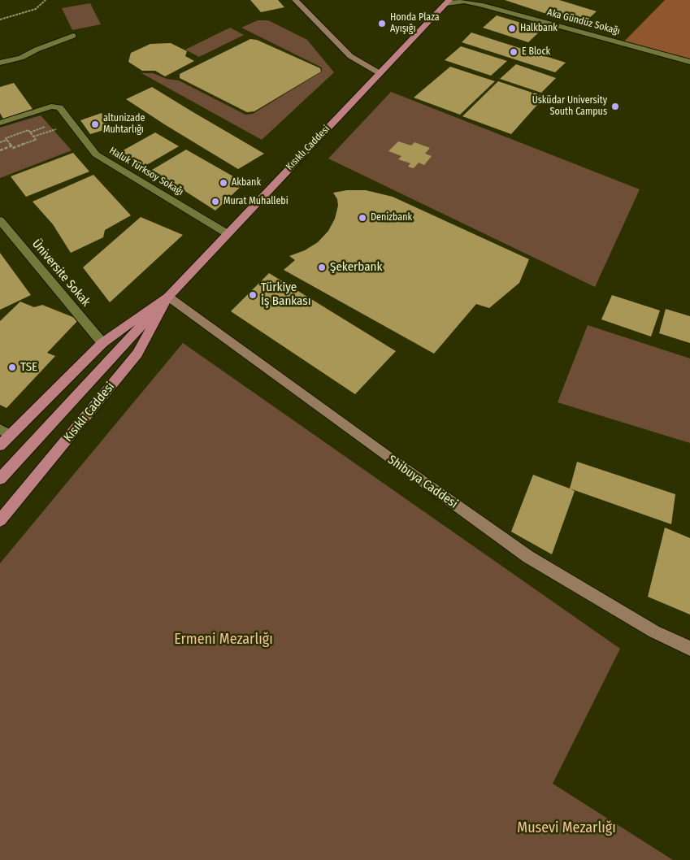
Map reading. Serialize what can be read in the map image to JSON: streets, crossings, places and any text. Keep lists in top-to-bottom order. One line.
{"streets":{"main road":["Kısıklı Caddesi"],"street":["Aka Gündüz Sokağı","Haluk Türksoy Sokağı","Üniversite Sokak","Shibuya Caddesi"]},"crossings":[["Aka Gündüz Sokağı","Kısıklı Caddesi"],["Kısıklı Caddesi","Haluk Türksoy Sokağı"],["Kısıklı Caddesi","Üniversite Sokak"],["Kısıklı Caddesi","Shibuya Caddesi"]],"parks":["Ermeni Mezarlığı","Musevi Mezarlığı"],"places":["Honda Plaza Ayışığı","Halkbank","E Block","Üsküdar University South Campus","altunizade Muhtarlığı","Akbank","Murat Muhallebi","Denizbank","Şekerbank","Türkiye İş Bankası","TSE"]}
